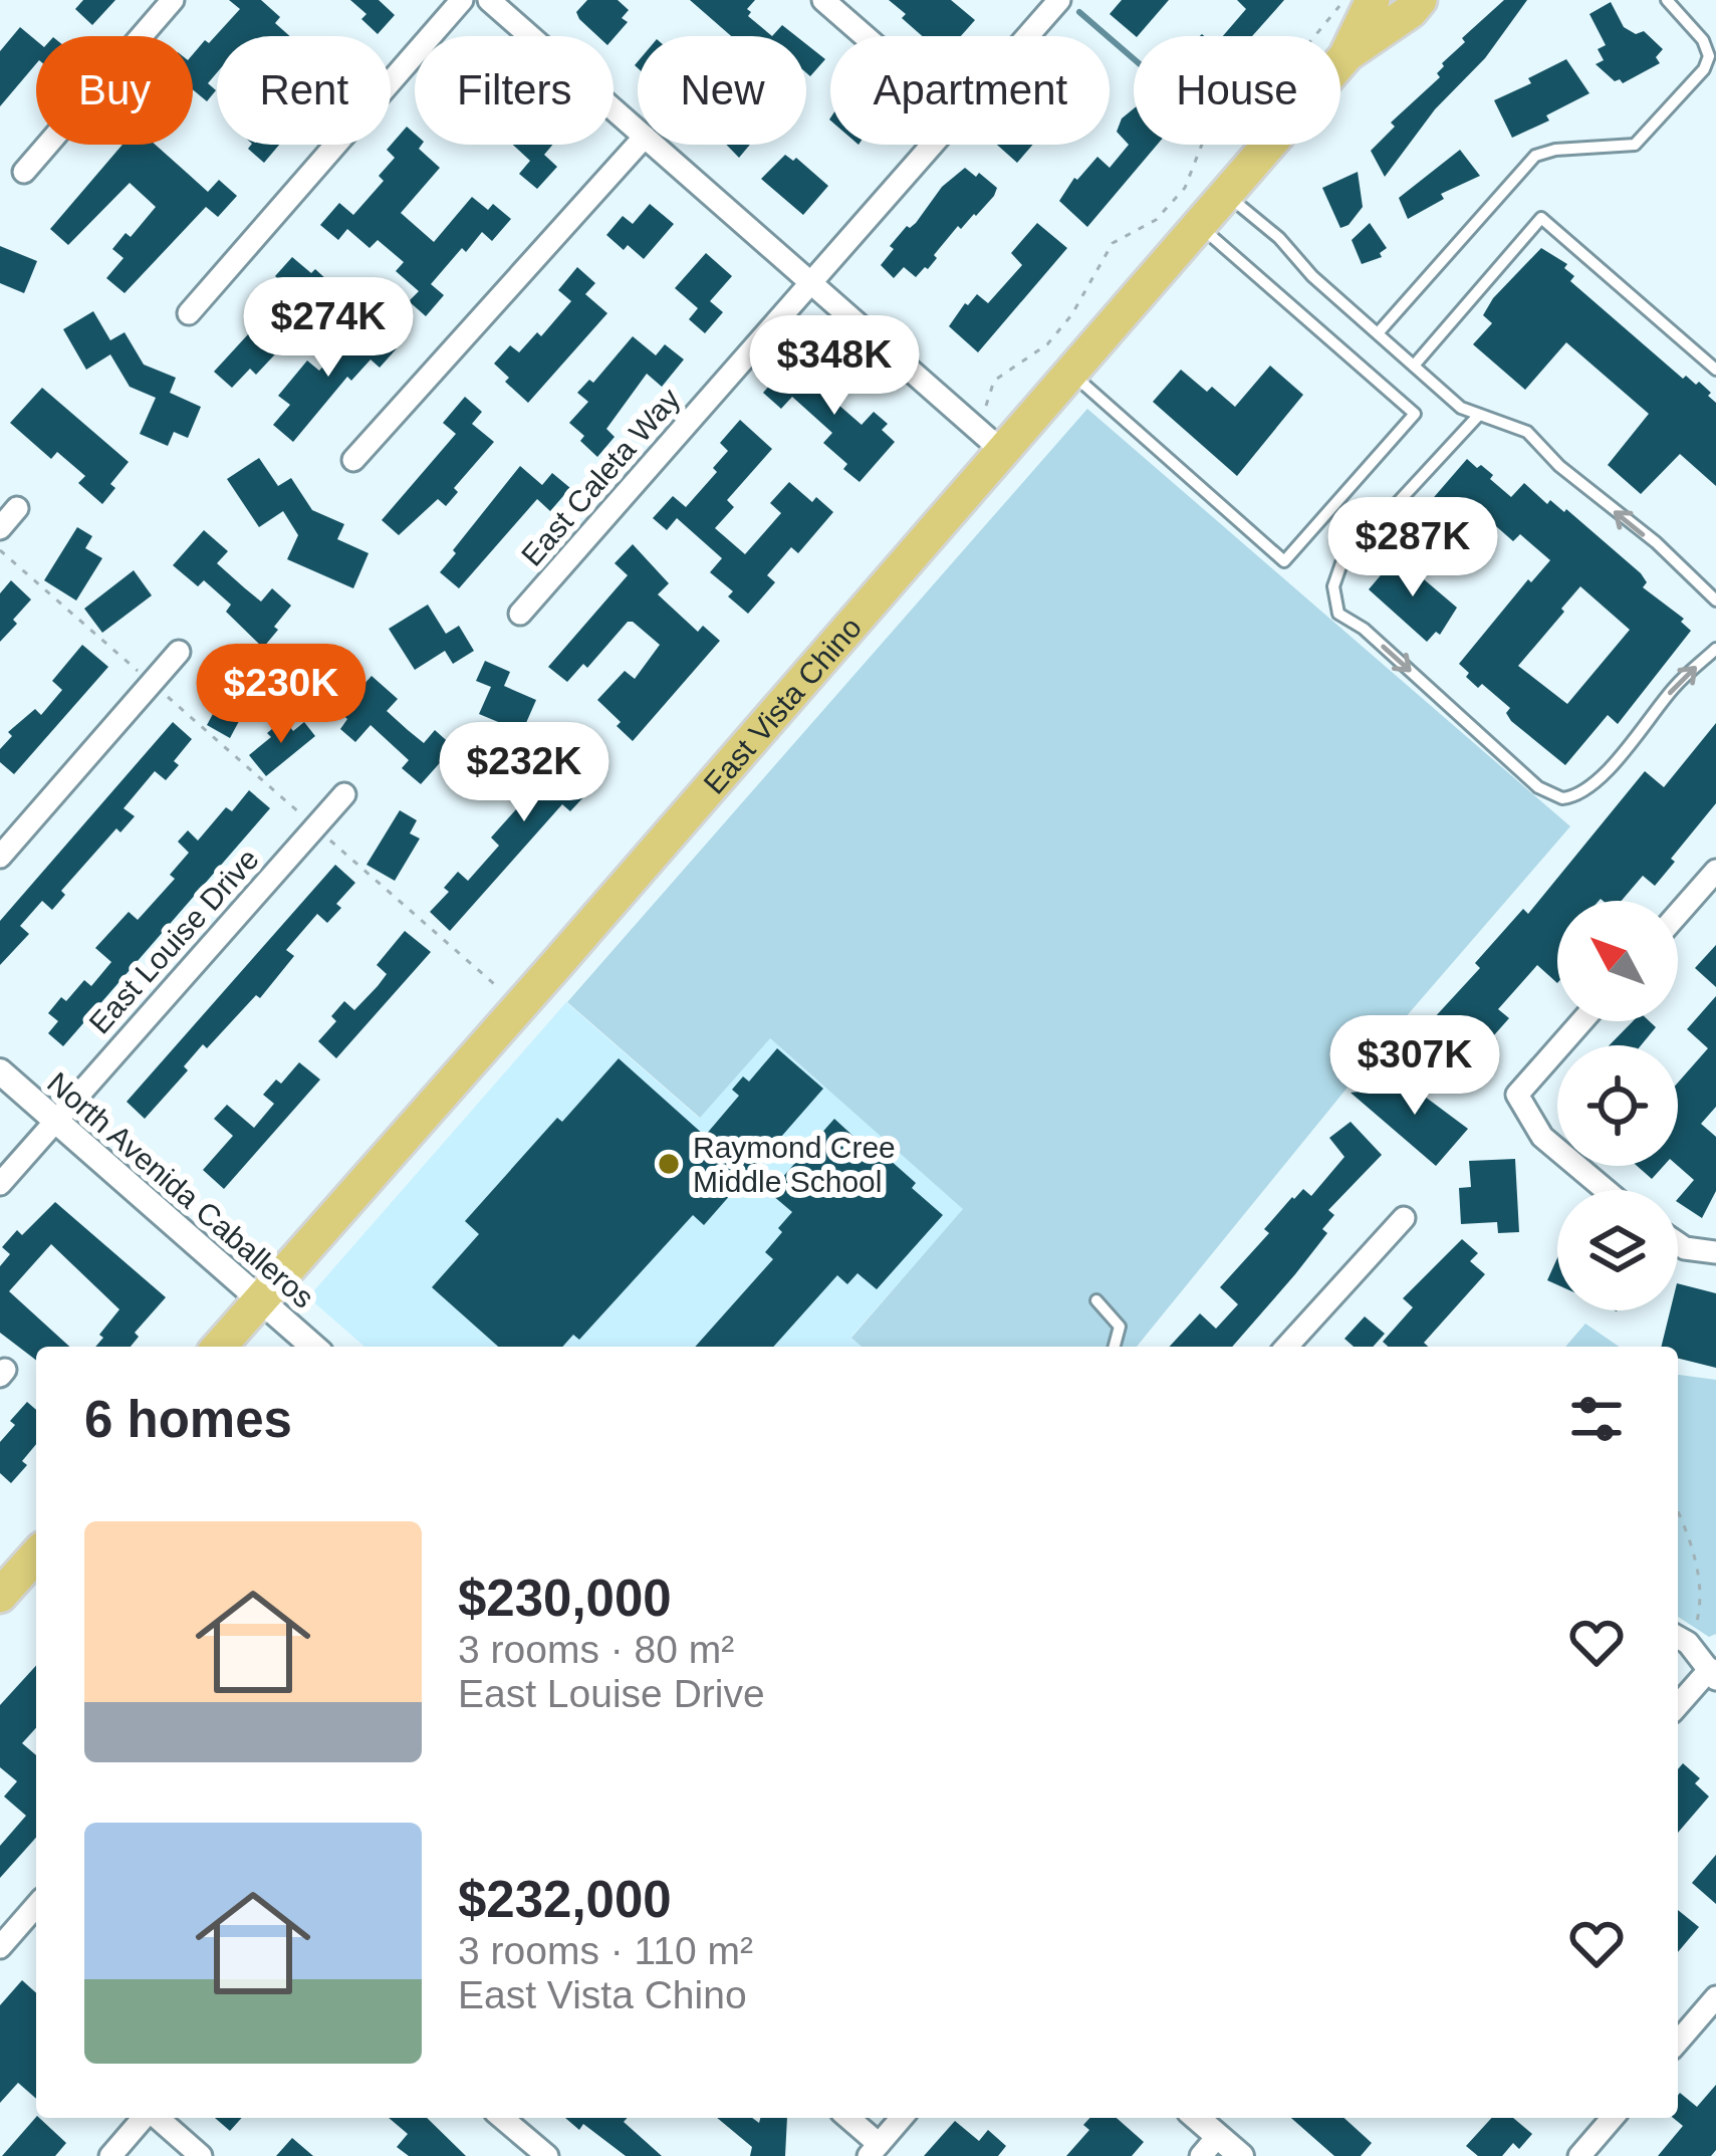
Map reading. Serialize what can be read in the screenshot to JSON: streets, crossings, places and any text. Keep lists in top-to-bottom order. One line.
{"streets":{"main road":["East Vista Chino"],"street":["East Caleta Way","East Louise Drive","North Avenida Caballeros"]},"crossings":[["East Vista Chino","North Avenida Caballeros"],["East Louise Drive","North Avenida Caballeros"]],"places":["Raymond Cree Middle School"],"north":"top left","page":{"chip":["Buy","Rent","Filters","New","Apartment","House"],"price":["$274K","$348K","$287K","$230K","$232K","$307K"],"heading":"6 homes","list":[{"name":"$230,000","note":"3 rooms · 80 m² · East Louise Drive"},{"name":"$232,000","note":"3 rooms · 110 m² · East Vista Chino"}]}}
